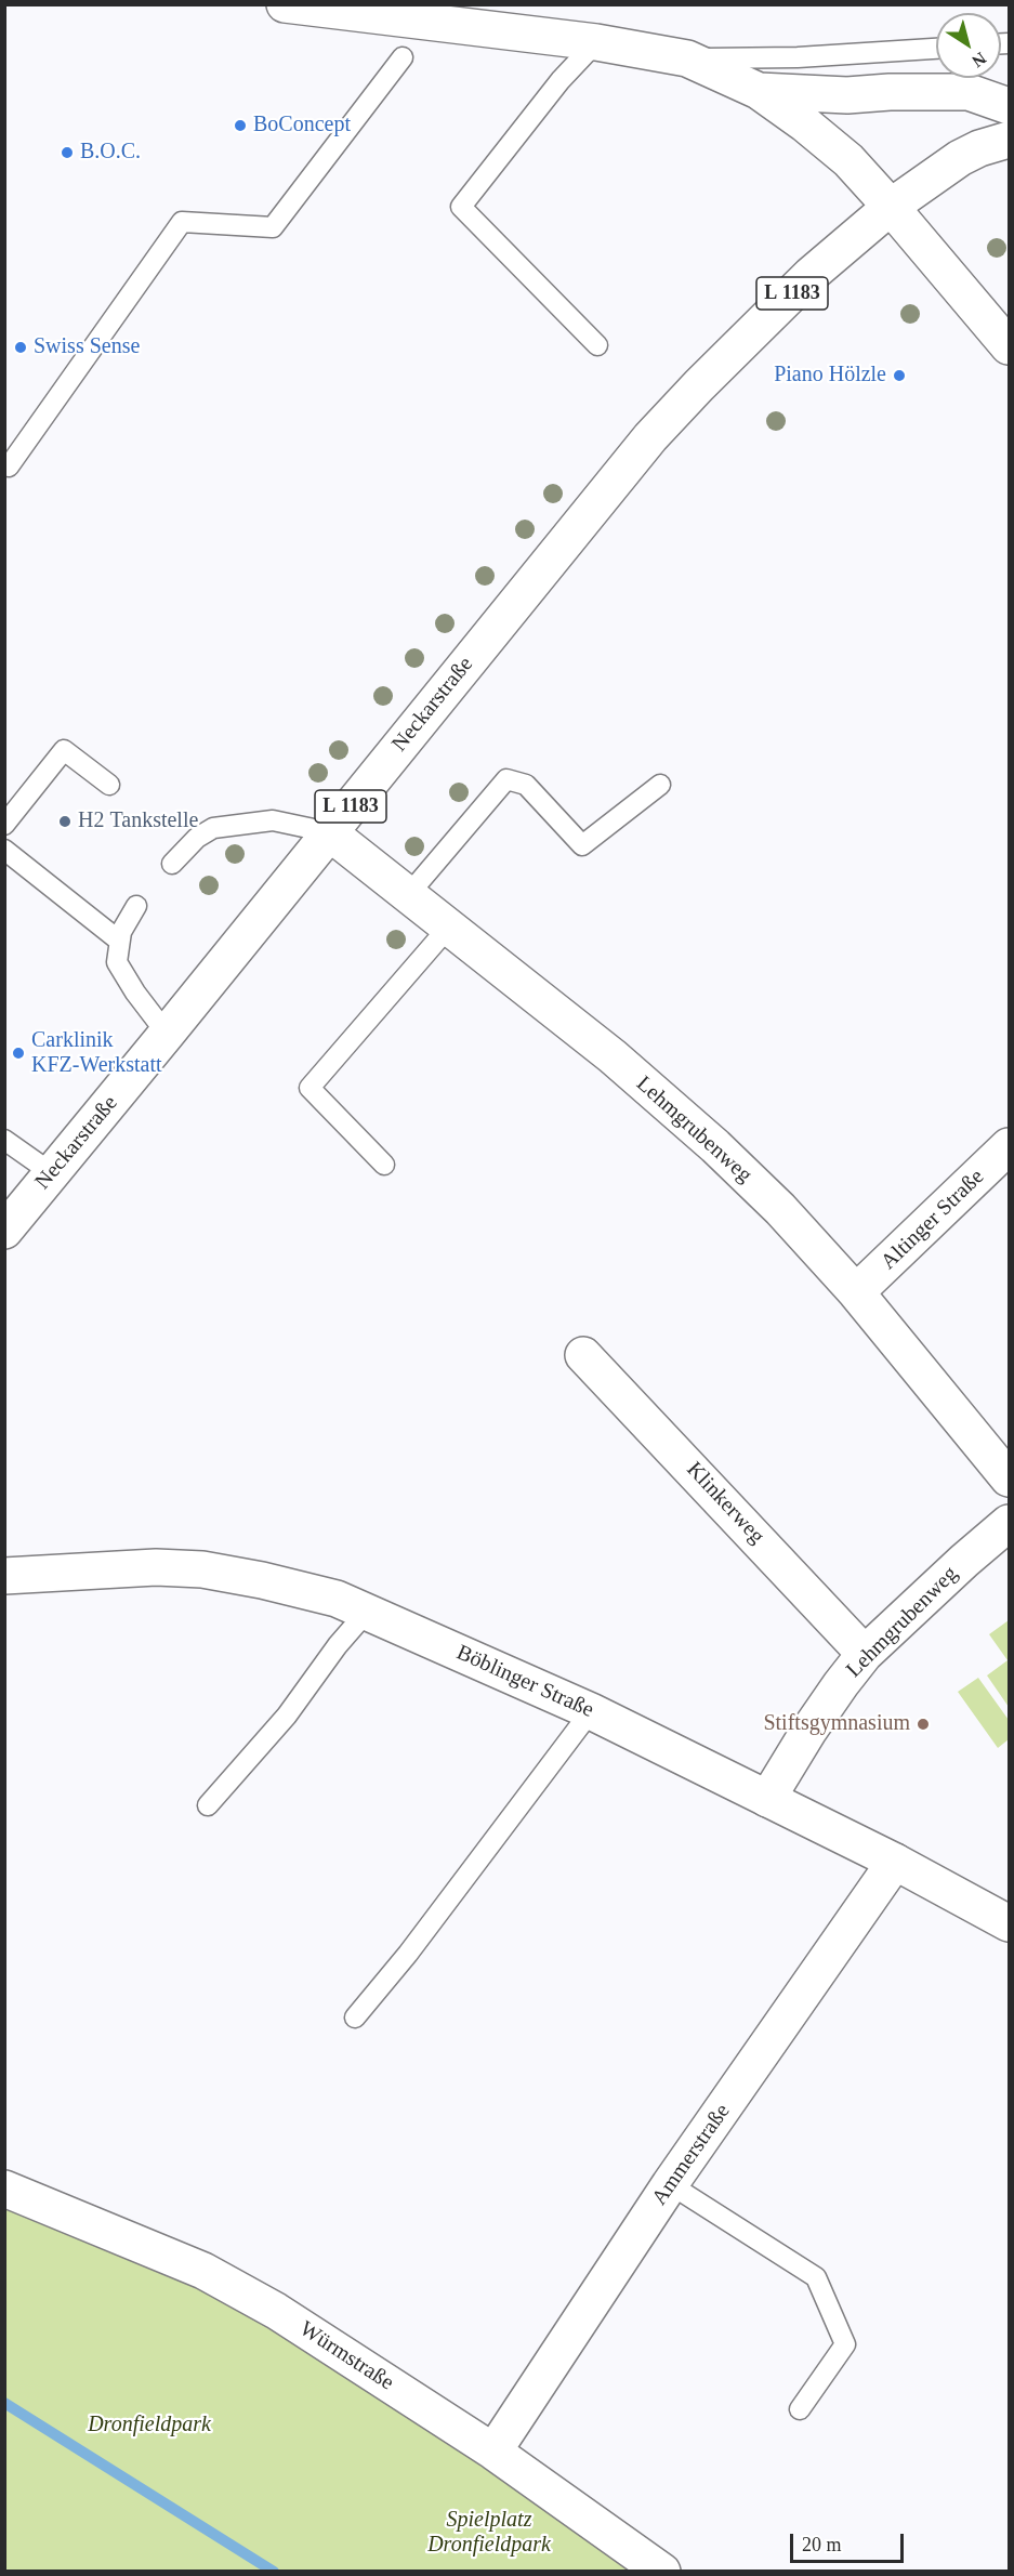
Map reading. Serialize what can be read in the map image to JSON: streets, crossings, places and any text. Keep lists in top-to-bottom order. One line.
{"streets":{"street":["L 1183","Neckarstraße","Lehmgrubenweg","Altinger Straße","Klinkerweg","Böblinger Straße","Ammerstraße","Würmstraße"]},"crossings":[["L 1183","Neckarstraße"],["Neckarstraße","Lehmgrubenweg"],["Lehmgrubenweg","Altinger Straße"],["Lehmgrubenweg","Klinkerweg"],["Lehmgrubenweg","Böblinger Straße"],["Böblinger Straße","Ammerstraße"],["Ammerstraße","Würmstraße"]],"parks":["Dronfieldpark","Spielplatz Dronfieldpark"],"places":["BoConcept","B.O.C.","Swiss Sense","Piano Hölzle","H2 Tankstelle","Carklinik KFZ-Werkstatt","Stiftsgymnasium"],"scale_bar":"20 m","north":"bottom right"}
